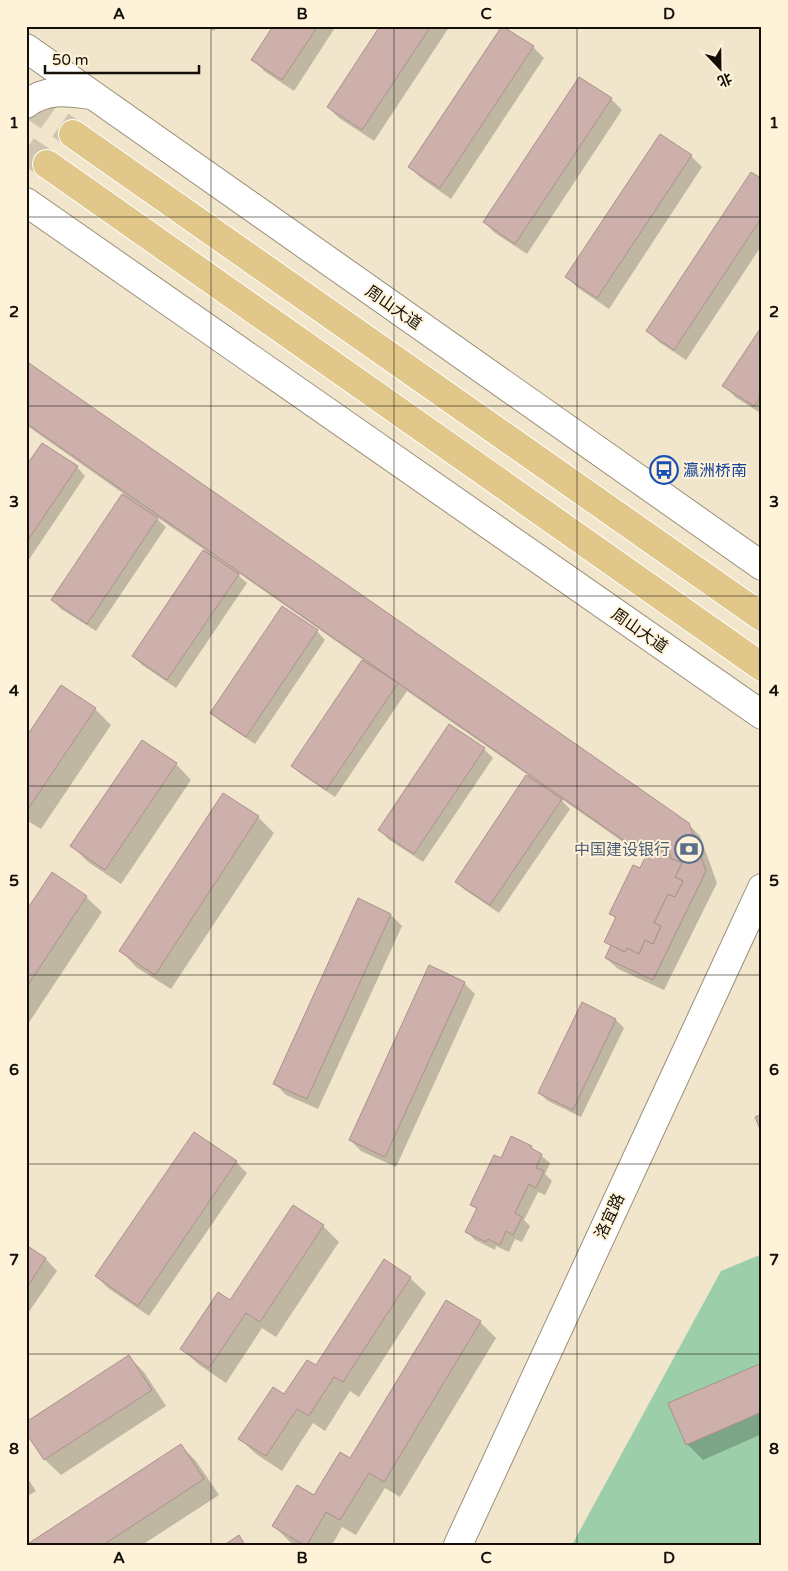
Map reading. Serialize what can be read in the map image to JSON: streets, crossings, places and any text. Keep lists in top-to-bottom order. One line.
{"streets":{"main road":["周山大道","洛宜路"]},"places":{"bus stop":["瀛洲桥南"],"bank":["中国建设银行"]},"scale_bar":"50 m","north":"bottom","grid":{"columns":["A","B","C","D"],"rows":["1","2","3","4","5","6","7","8"]}}
